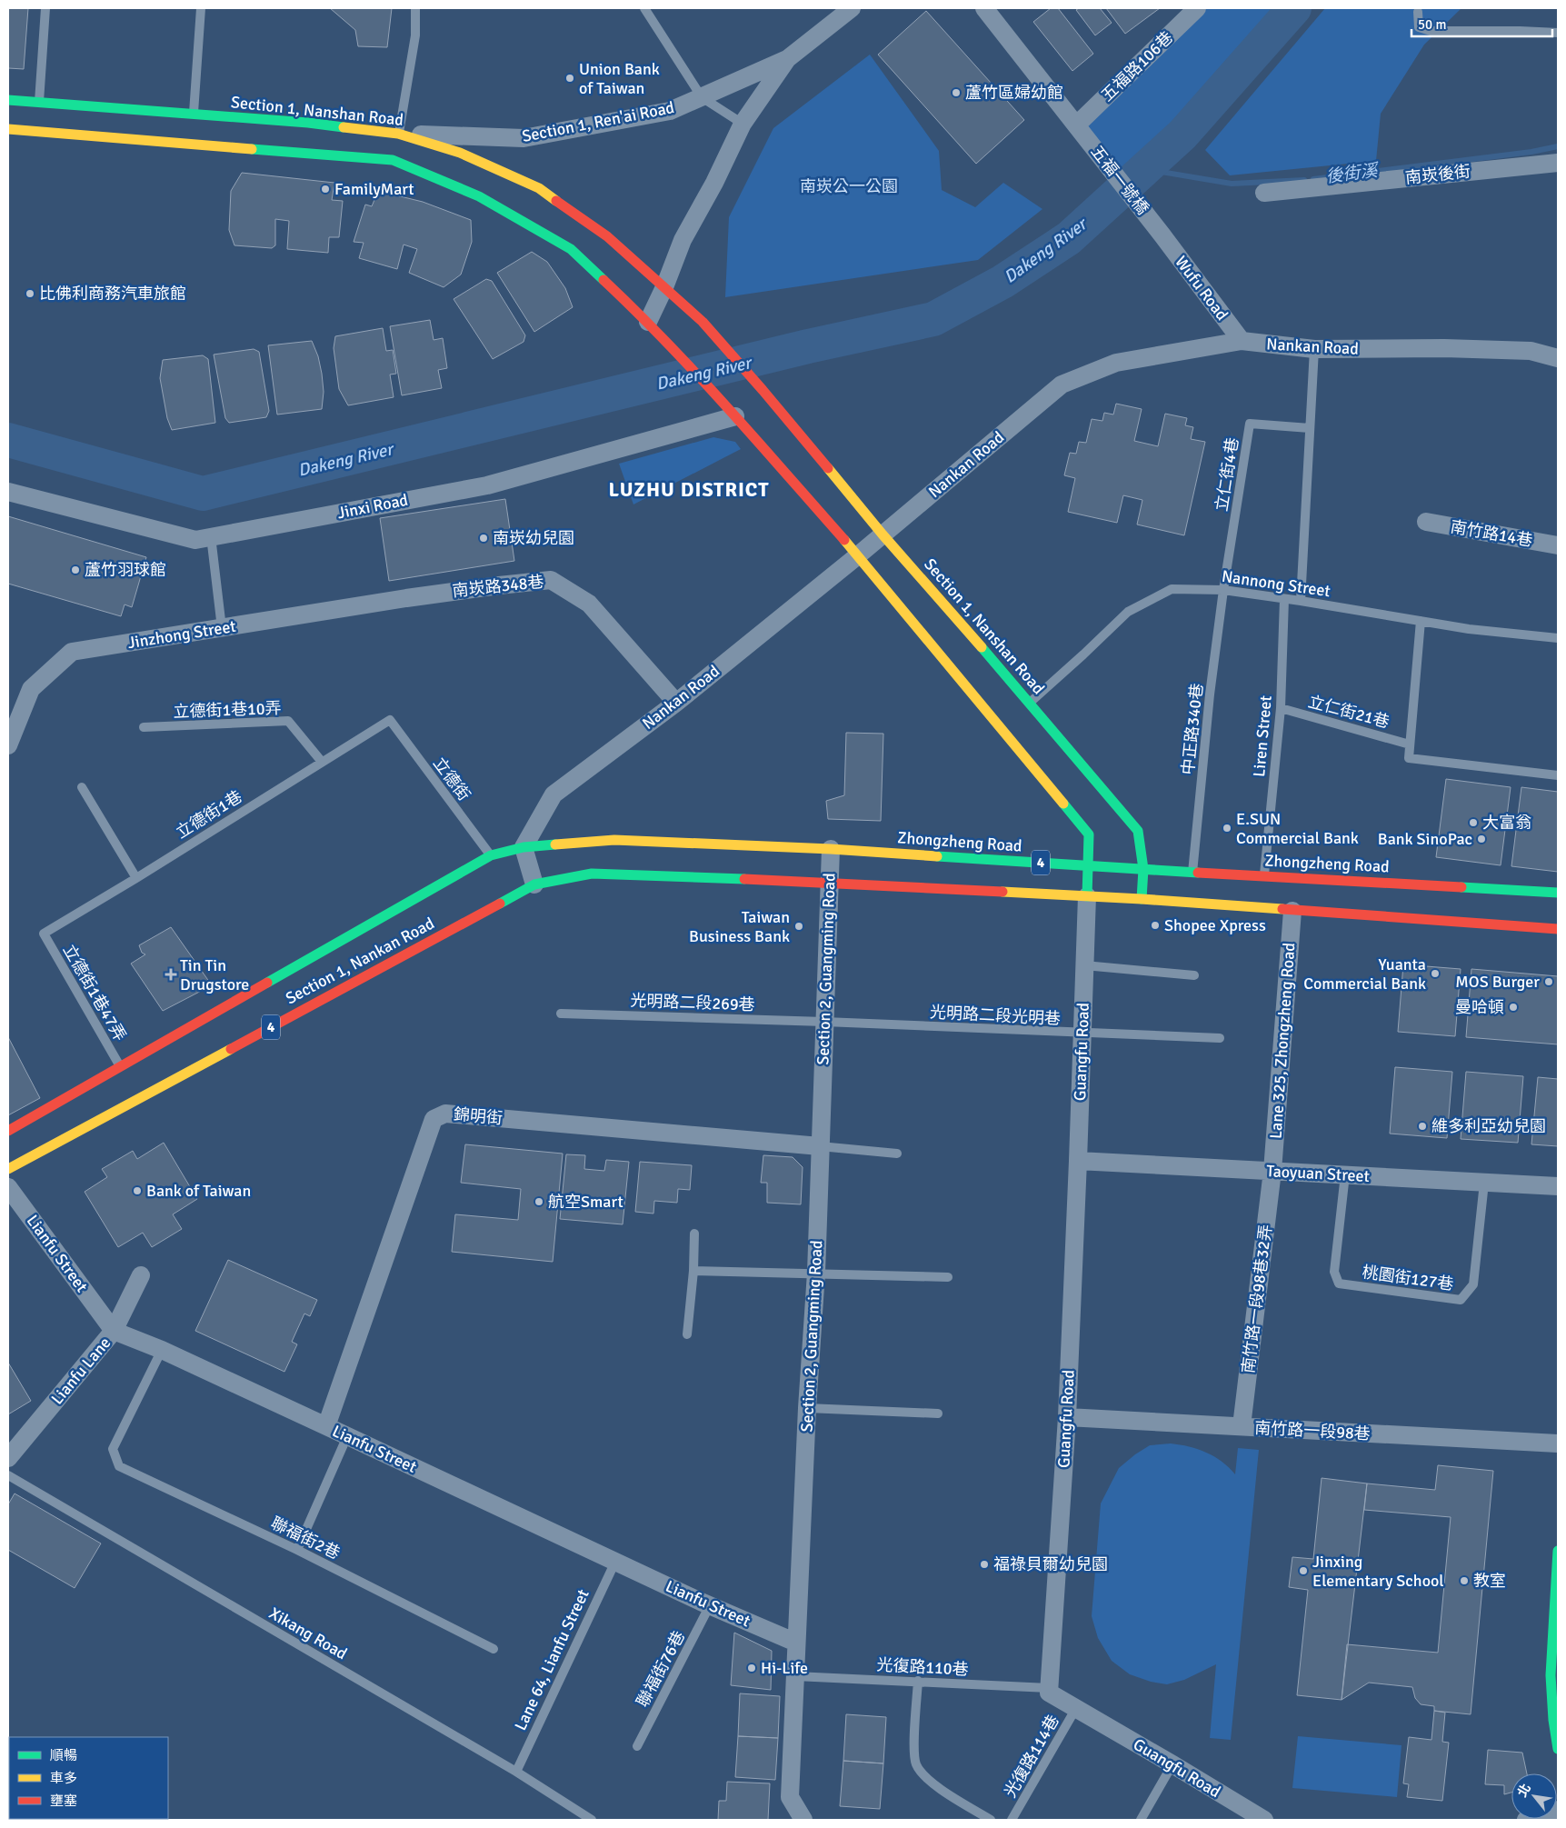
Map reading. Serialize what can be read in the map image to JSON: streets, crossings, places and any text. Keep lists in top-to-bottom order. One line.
{"streets":{"main road":["Section 1, Nanshan Road","Zhongzheng Road","4","Section 1, Nankan Road"],"street":["五福路106巷","Section 1, Ren'ai Road","南崁後街","五福一號橋","Wufu Road","Nankan Road","Jinxi Road","南竹路14巷","南崁路348巷","Jinzhong Street","Section 2, Guangming Road","Lane 325, Zhongzheng Road","Guangfu Road","錦明街","Taoyuan Street","Lianfu Street","南竹路一段98巷32弄","Lianfu Lane","南竹路一段98巷"],"lane":["立仁街4巷","Nannong Street","立德街1巷10弄","立仁街21巷","中正路340巷","Liren Street","立德街","立德街1巷","立德街1巷47弄","光明路二段269巷","光明路二段光明巷","桃園街127巷","聯福街2巷","Xikang Road","Lane 64, Lianfu Street","光復路110巷","聯福街76巷","光復路114巷"]},"crossings":[["五福路106巷","五福一號橋"],["Section 1, Nanshan Road","Section 1, Ren'ai Road"],["Section 1, Nanshan Road","Nankan Road"],["Section 1, Nanshan Road","Nannong Street"],["Section 1, Nanshan Road","Zhongzheng Road"],["Section 1, Nanshan Road","4"],["五福一號橋","Wufu Road"],["Wufu Road","Nankan Road"],["Nankan Road","南崁路348巷"],["Nankan Road","Zhongzheng Road"],["Nankan Road","Section 1, Nankan Road"],["立仁街4巷","Nannong Street"],["立仁街4巷","中正路340巷"],["Nannong Street","立仁街21巷"],["Nannong Street","中正路340巷"],["Nannong Street","Liren Street"],["南崁路348巷","Jinzhong Street"],["立德街1巷10弄","立德街1巷"],["立仁街21巷","Liren Street"],["中正路340巷","Zhongzheng Road"],["Liren Street","Zhongzheng Road"],["立德街","立德街1巷"],["立德街","Section 1, Nankan Road"],["立德街1巷","立德街1巷47弄"],["Zhongzheng Road","Section 1, Nankan Road"],["Zhongzheng Road","Section 2, Guangming Road"],["4","Section 1, Nankan Road"],["4","Section 2, Guangming Road"],["4","Lane 325, Zhongzheng Road"],["4","Guangfu Road"],["Section 1, Nankan Road","立德街1巷47弄"],["Section 2, Guangming Road","光明路二段269巷"],["Section 2, Guangming Road","光明路二段光明巷"],["Section 2, Guangming Road","錦明街"],["Section 2, Guangming Road","Lianfu Street"],["Section 2, Guangming Road","光復路110巷"],["光明路二段269巷","光明路二段光明巷"],["光明路二段光明巷","Guangfu Road"],["Lane 325, Zhongzheng Road","Taoyuan Street"],["Lane 325, Zhongzheng Road","南竹路一段98巷32弄"],["Guangfu Road","Taoyuan Street"],["Guangfu Road","南竹路一段98巷"],["Guangfu Road","光復路110巷"],["Guangfu Road","光復路114巷"],["錦明街","Lianfu Street"],["Taoyuan Street","桃園街127巷"],["Taoyuan Street","南竹路一段98巷32弄"],["Lianfu Street","Lianfu Lane"],["Lianfu Street","聯福街2巷"],["Lianfu Street","Lane 64, Lianfu Street"],["Lianfu Street","聯福街76巷"],["南竹路一段98巷32弄","南竹路一段98巷"],["Xikang Road","Lane 64, Lianfu Street"]],"districts":["LUZHU DISTRICT"],"water":["後街溪","Dakeng River"],"parks":["南崁公一公園"],"places":{"other":["Union Bank of Taiwan","蘆竹區婦幼館","FamilyMart","比佛利商務汽車旅館","南崁幼兒園","蘆竹羽球館","大富翁","E.SUN Commercial Bank","Bank SinoPac","Shopee Xpress","Taiwan Business Bank","Yuanta Commercial Bank","MOS Burger","曼哈頓","維多利亞幼兒園","Bank of Taiwan","航空Smart","福祿貝爾幼兒園","Jinxing Elementary School","教室","Hi-Life"],"health":["Tin Tin Drugstore"]},"legend":["順暢","車多","壅塞"],"scale_bar":"50 m","north":"top left"}
